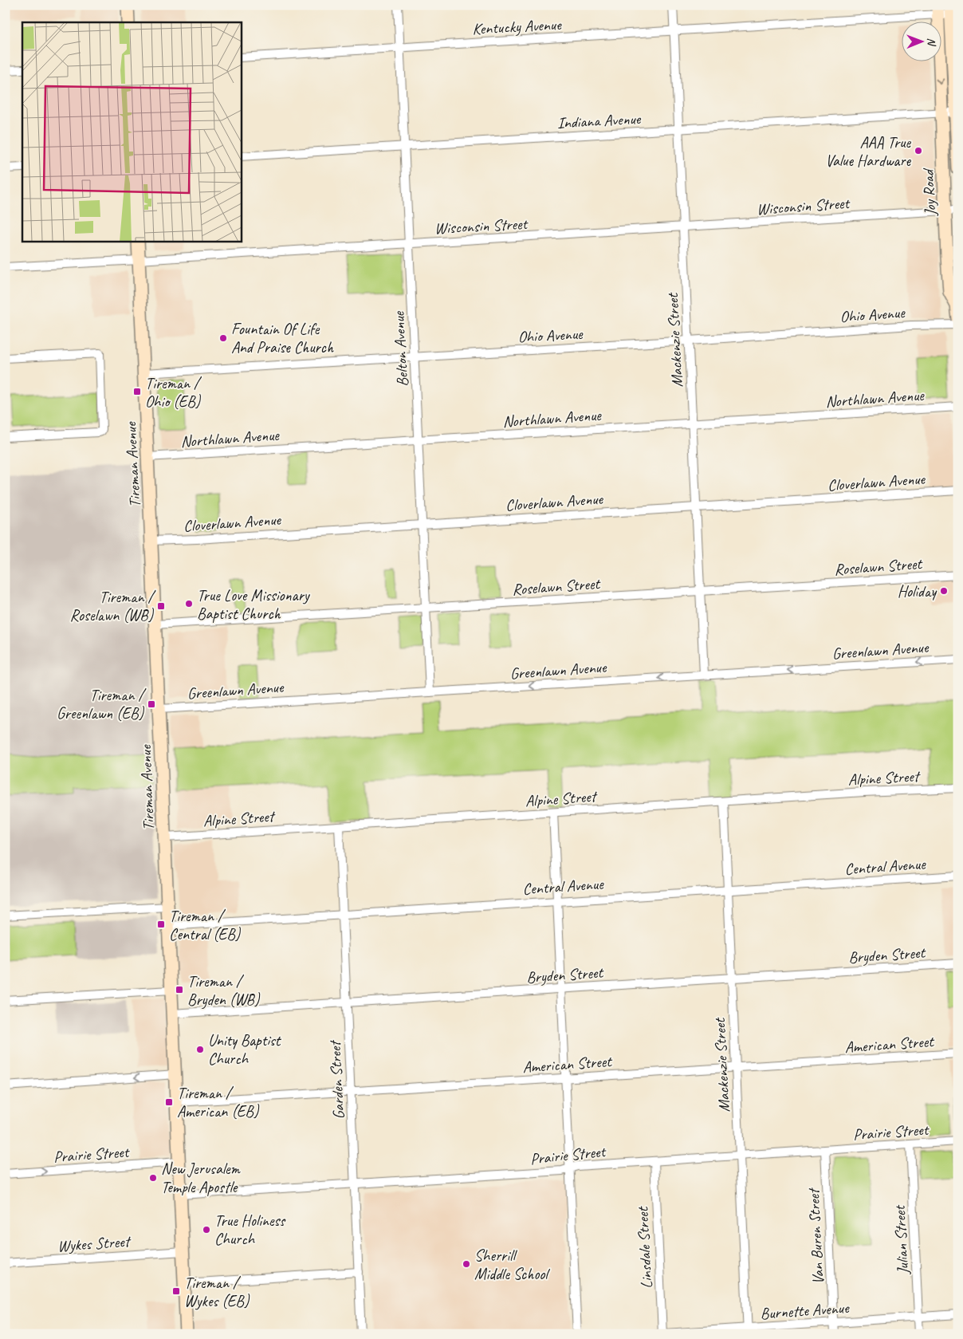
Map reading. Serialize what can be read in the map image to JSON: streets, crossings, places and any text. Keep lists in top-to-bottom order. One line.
{"streets":{"street":["Kentucky Avenue","Indiana Avenue","Joy Road","Wisconsin Street","Ohio Avenue","Mackenzie Street","Belton Avenue","Northlawn Avenue","Tireman Avenue","Cloverlawn Avenue","Roselawn Street","Greenlawn Avenue","Alpine Street","Central Avenue","Bryden Street","American Street","Garden Street","Prairie Street","Van Buren Street","Julian Street","Wykes Street","Linsdale Street","Burnette Avenue"]},"crossings":[["Kentucky Avenue","Joy Road"],["Kentucky Avenue","Mackenzie Street"],["Kentucky Avenue","Belton Avenue"],["Indiana Avenue","Joy Road"],["Indiana Avenue","Mackenzie Street"],["Indiana Avenue","Belton Avenue"],["Joy Road","Wisconsin Street"],["Wisconsin Street","Mackenzie Street"],["Wisconsin Street","Belton Avenue"],["Wisconsin Street","Tireman Avenue"],["Ohio Avenue","Mackenzie Street"],["Ohio Avenue","Belton Avenue"],["Ohio Avenue","Tireman Avenue"],["Mackenzie Street","Northlawn Avenue"],["Mackenzie Street","Cloverlawn Avenue"],["Mackenzie Street","Roselawn Street"],["Mackenzie Street","Greenlawn Avenue"],["Mackenzie Street","Alpine Street"],["Mackenzie Street","Central Avenue"],["Mackenzie Street","Bryden Street"],["Mackenzie Street","American Street"],["Mackenzie Street","Prairie Street"],["Mackenzie Street","Burnette Avenue"],["Belton Avenue","Northlawn Avenue"],["Belton Avenue","Cloverlawn Avenue"],["Belton Avenue","Roselawn Street"],["Belton Avenue","Greenlawn Avenue"],["Northlawn Avenue","Tireman Avenue"],["Tireman Avenue","Cloverlawn Avenue"],["Tireman Avenue","Roselawn Street"],["Tireman Avenue","Greenlawn Avenue"],["Tireman Avenue","Alpine Street"],["Tireman Avenue","Central Avenue"],["Tireman Avenue","Bryden Street"],["Tireman Avenue","American Street"],["Tireman Avenue","Prairie Street"],["Tireman Avenue","Wykes Street"],["Alpine Street","Garden Street"],["Central Avenue","Garden Street"],["Bryden Street","Garden Street"],["American Street","Garden Street"],["Garden Street","Prairie Street"],["Prairie Street","Van Buren Street"],["Prairie Street","Julian Street"],["Prairie Street","Linsdale Street"],["Van Buren Street","Burnette Avenue"],["Julian Street","Burnette Avenue"],["Linsdale Street","Burnette Avenue"]],"one_way":["Greenlawn Avenue"],"places":{"other":["AAA True Value Hardware","Fountain Of Life And Praise Church","Holiday","True Love Missionary Baptist Church","Unity Baptist Church","New Jerusalem Temple Apostle","True Holiness Church","Sherrill Middle School"],"transit":["Tireman / Ohio (EB)","Tireman / Roselawn (WB)","Tireman / Greenlawn (EB)","Tireman / Central (EB)","Tireman / Bryden (WB)","Tireman / American (EB)","Tireman / Wykes (EB)"]},"north":"right"}
